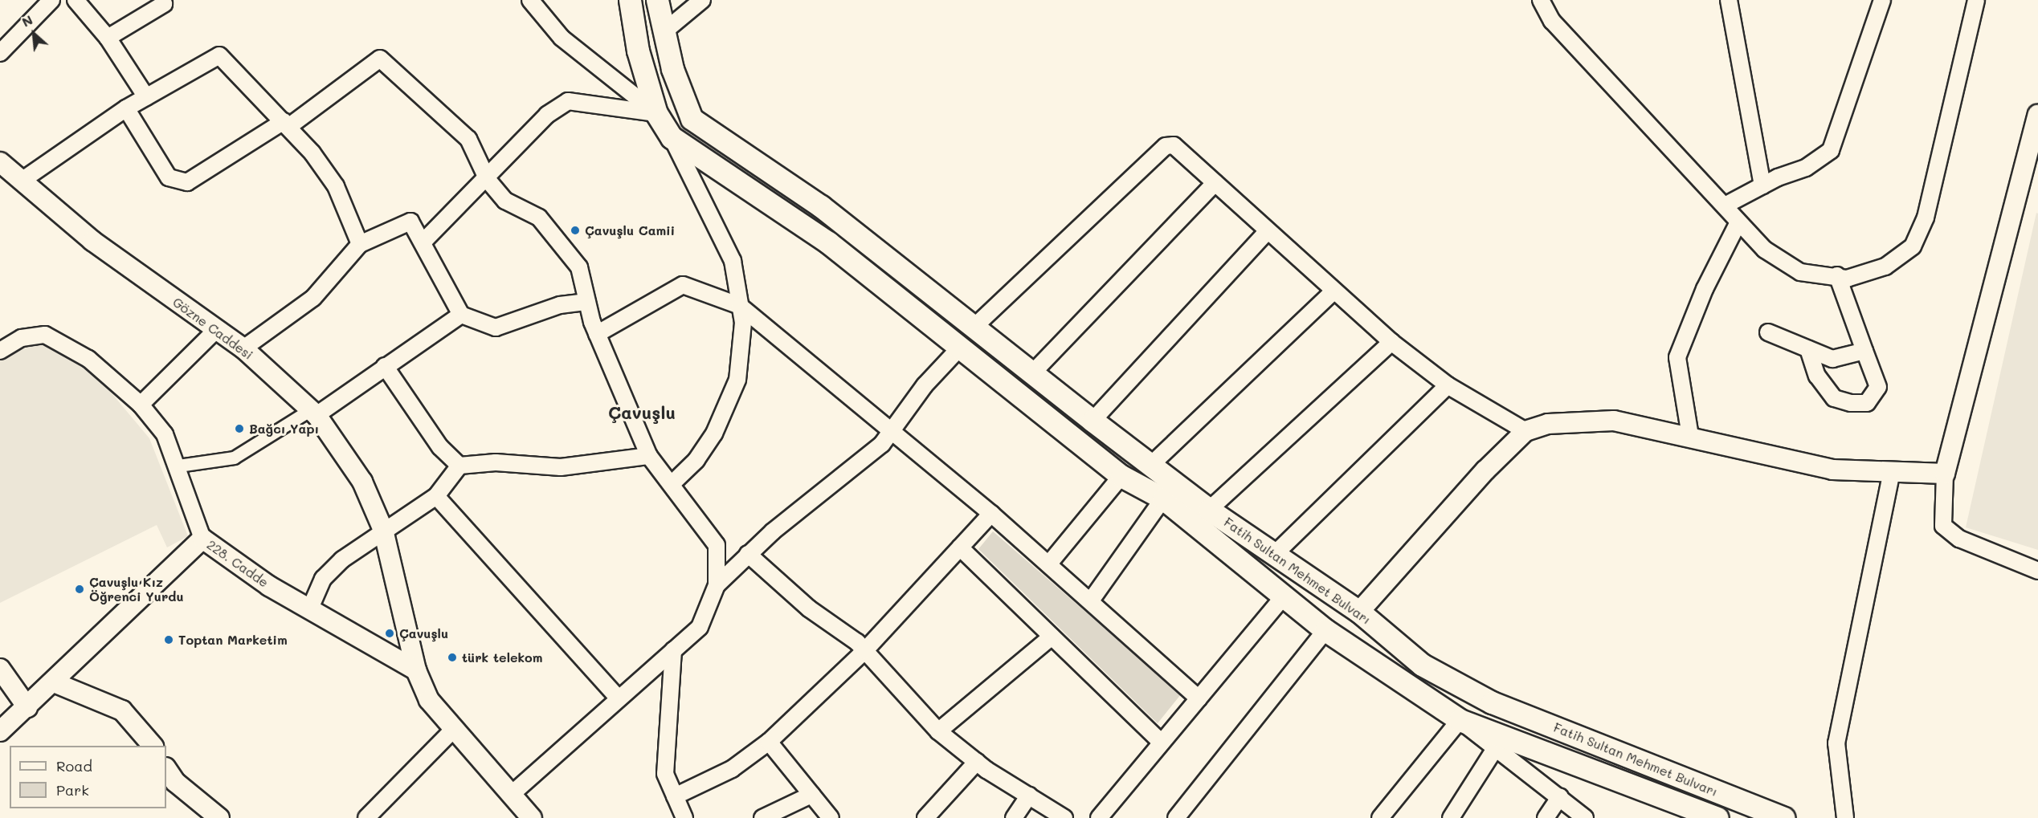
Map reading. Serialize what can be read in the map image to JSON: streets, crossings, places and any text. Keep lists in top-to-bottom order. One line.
{"streets":{"main road":["Fatih Sultan Mehmet Bulvarı"],"street":["Gözne Caddesi","228. Cadde"]},"crossings":[["Gözne Caddesi","228. Cadde"]],"districts":["Çavuşlu"],"places":["Çavuşlu Camii","Bağcı Yapı","Çavuşlu Kız Öğrenci Yurdu","Çavuşlu","Toptan Marketim","türk telekom"],"legend":["Road","Park"],"north":"top left"}
